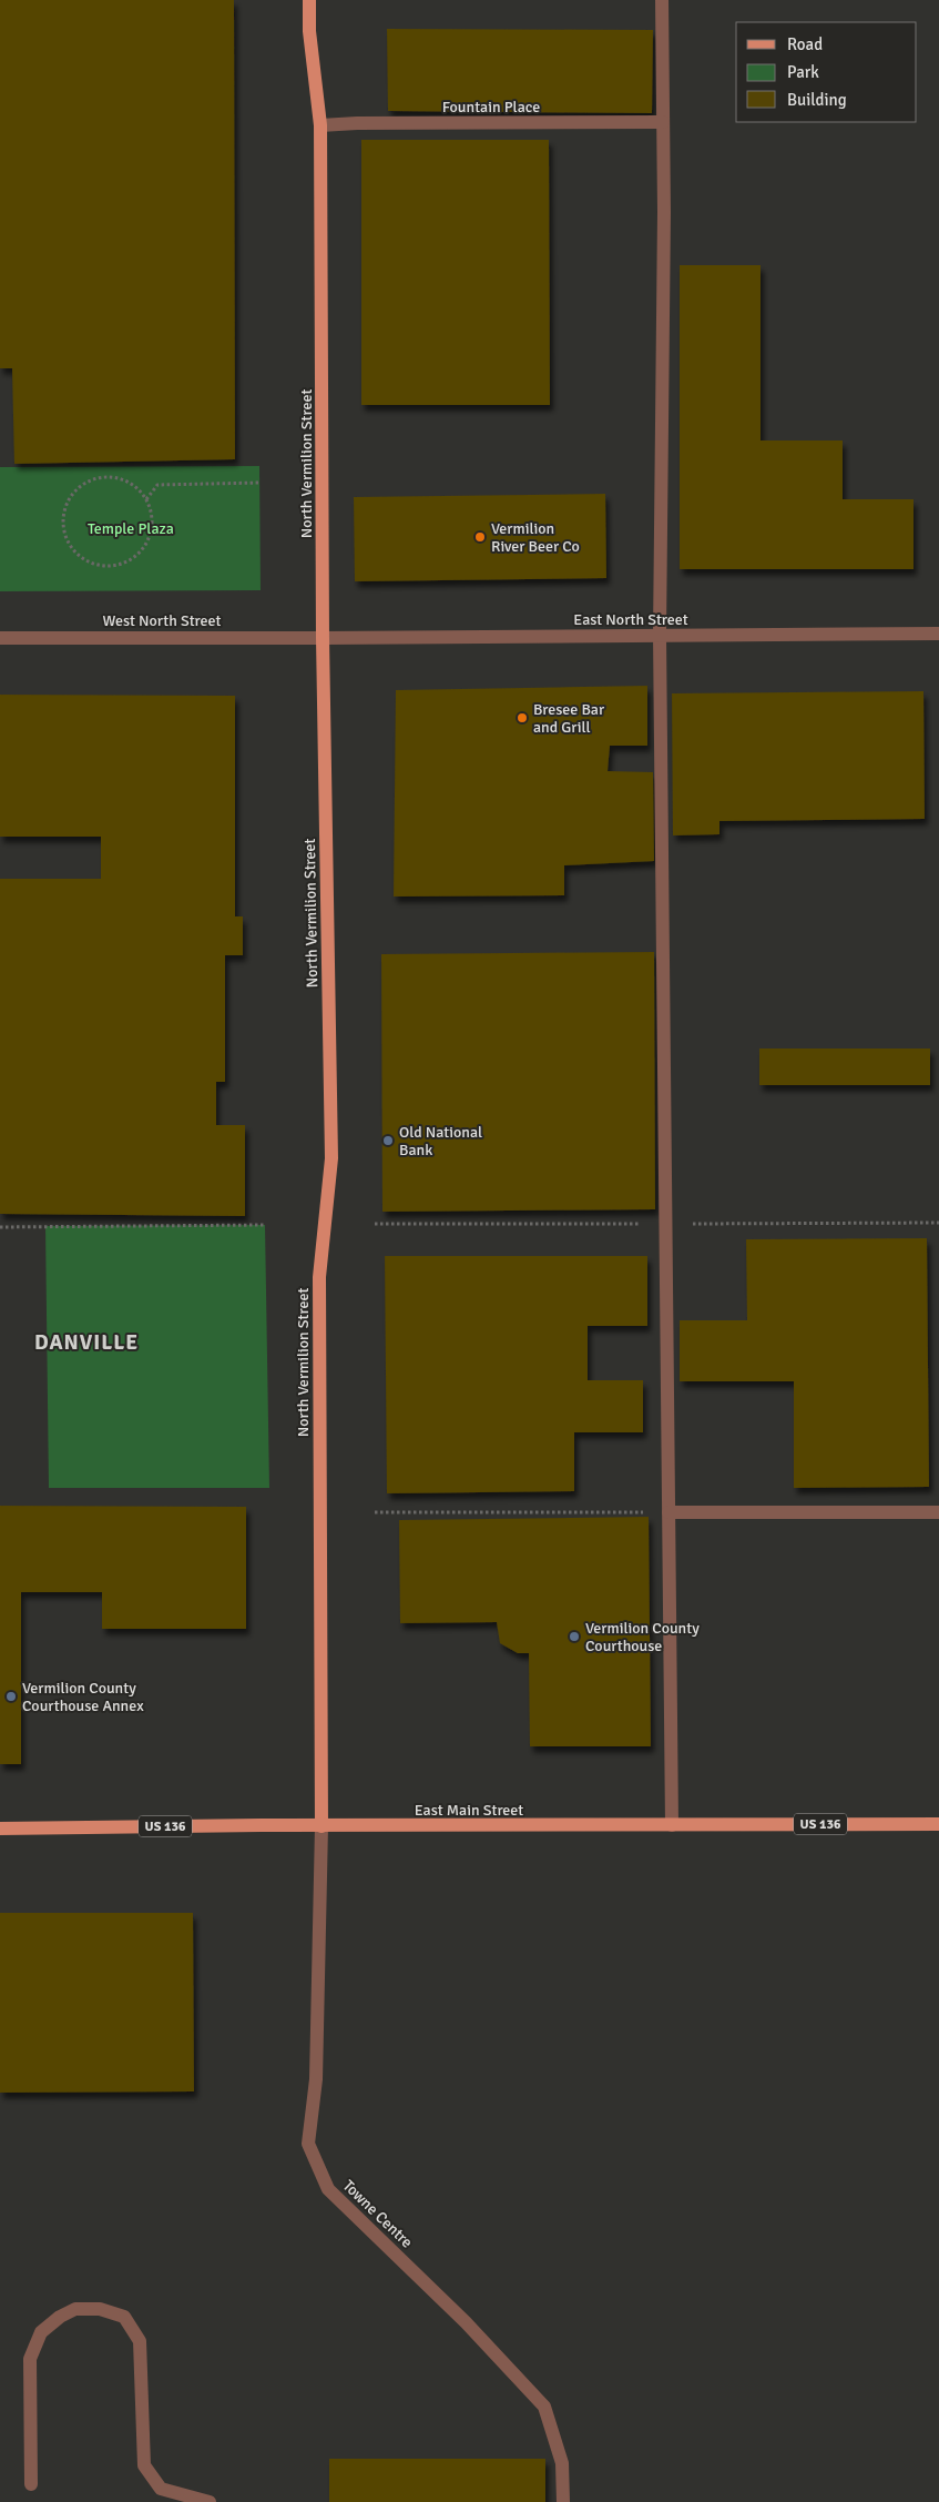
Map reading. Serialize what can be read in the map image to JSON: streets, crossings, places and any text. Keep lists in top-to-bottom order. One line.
{"streets":{"main road":["North Vermilion Street","East Main Street","US 136"],"street":["Fountain Place","East North Street","West North Street","Towne Centre"]},"crossings":[["Fountain Place","North Vermilion Street"],["North Vermilion Street","East North Street"],["North Vermilion Street","West North Street"],["North Vermilion Street","East Main Street"],["North Vermilion Street","Towne Centre"],["East North Street","West North Street"],["East Main Street","Towne Centre"]],"districts":["DANVILLE"],"parks":["Temple Plaza"],"places":["Vermilion River Beer Co","Bresee Bar and Grill","Old National Bank","Vermilion County Courthouse","Vermilion County Courthouse Annex"],"legend":["Road","Park","Building"]}
